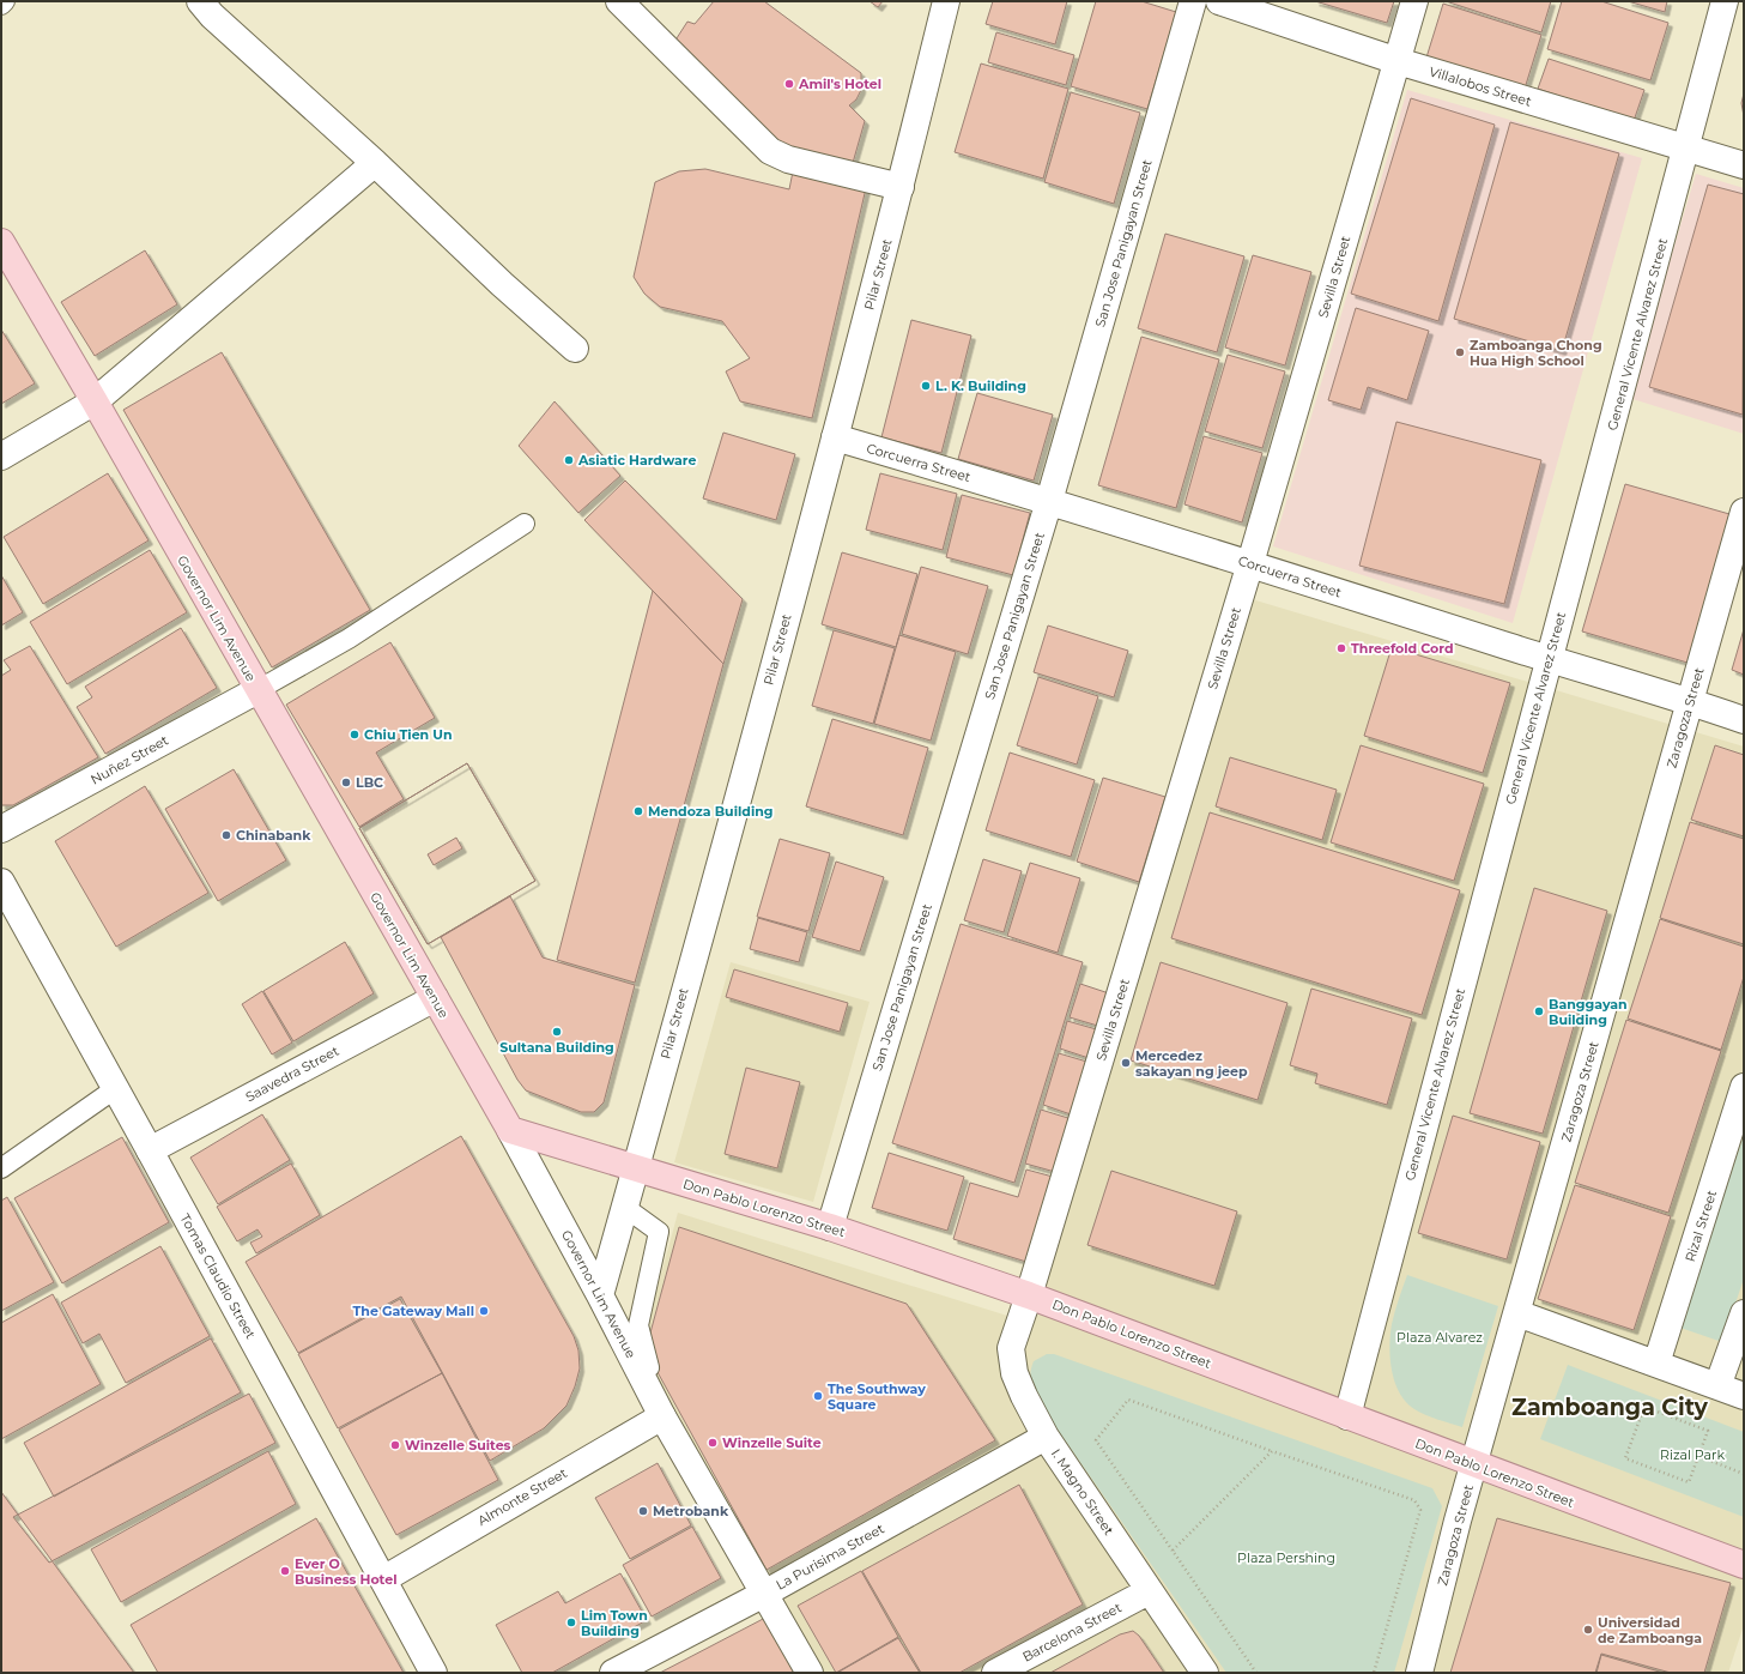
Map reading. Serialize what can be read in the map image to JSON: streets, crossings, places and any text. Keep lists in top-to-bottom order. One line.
{"streets":{"main road":["Governor Lim Avenue","Don Pablo Lorenzo Street"],"street":["Villalobos Street","San Jose Panigayan Street","Pilar Street","Sevilla Street","General Vicente Alvarez Street","Corcuerra Street","Zaragoza Street","Nuñez Street","Saavedra Street","Rizal Street","Tomas Claudio Street","I. Magno Street","Almonte Street","La Purisima Street","Barcelona Street"]},"crossings":[["Villalobos Street","Sevilla Street"],["Villalobos Street","General Vicente Alvarez Street"],["San Jose Panigayan Street","Corcuerra Street"],["San Jose Panigayan Street","Don Pablo Lorenzo Street"],["Pilar Street","Corcuerra Street"],["Pilar Street","Governor Lim Avenue"],["Pilar Street","Don Pablo Lorenzo Street"],["Sevilla Street","Corcuerra Street"],["Sevilla Street","Don Pablo Lorenzo Street"],["Sevilla Street","I. Magno Street"],["General Vicente Alvarez Street","Corcuerra Street"],["General Vicente Alvarez Street","Don Pablo Lorenzo Street"],["Corcuerra Street","Zaragoza Street"],["Governor Lim Avenue","Nuñez Street"],["Governor Lim Avenue","Saavedra Street"],["Governor Lim Avenue","Don Pablo Lorenzo Street"],["Governor Lim Avenue","Almonte Street"],["Governor Lim Avenue","La Purisima Street"],["Zaragoza Street","Don Pablo Lorenzo Street"],["Saavedra Street","Tomas Claudio Street"],["Don Pablo Lorenzo Street","I. Magno Street"],["Tomas Claudio Street","Almonte Street"],["I. Magno Street","La Purisima Street"],["I. Magno Street","Barcelona Street"]],"districts":["Zamboanga City"],"parks":["Plaza Alvarez","Rizal Park","Plaza Pershing"],"places":["Amil's Hotel","Zamboanga Chong Hua High School","L. K. Building","Asiatic Hardware","Threefold Cord","Chiu Tien Un","LBC","Mendoza Building","Chinabank","Banggayan Building","Sultana Building","Mercedez sakayan ng jeep","The Gateway Mall","The Southway Square","Winzelle Suite","Winzelle Suites","Metrobank","Ever O Business Hotel","Lim Town Building","Universidad de Zamboanga"]}
